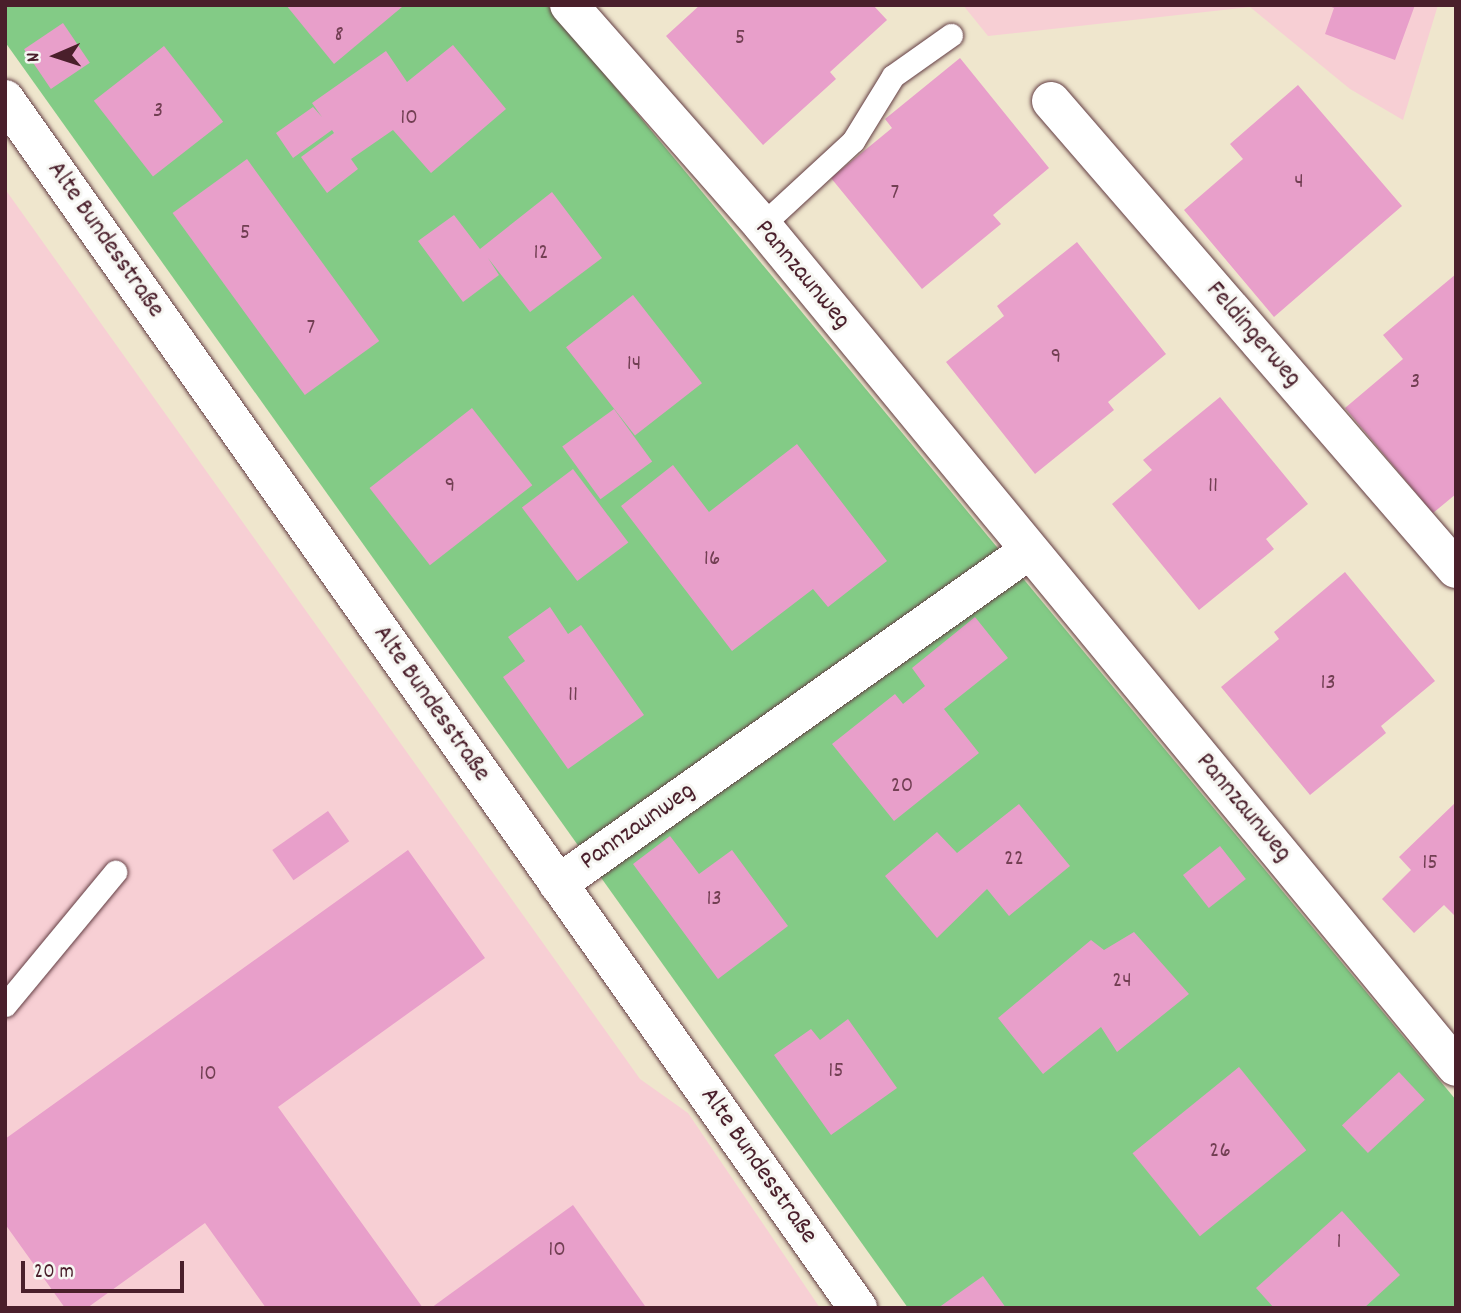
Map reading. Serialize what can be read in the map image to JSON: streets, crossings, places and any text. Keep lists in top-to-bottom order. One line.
{"streets":{"street":["Alte Bundesstraße","Pannzaunweg","Feldingerweg"]},"crossings":[["Alte Bundesstraße","Pannzaunweg"]],"house_numbers":["8","5","3","10","4","7","5","12","7","9","14","3","9","11","16","13","11","20","22","15","13","24","15","10","26","1","10"],"scale_bar":"20 m","north":"left"}
